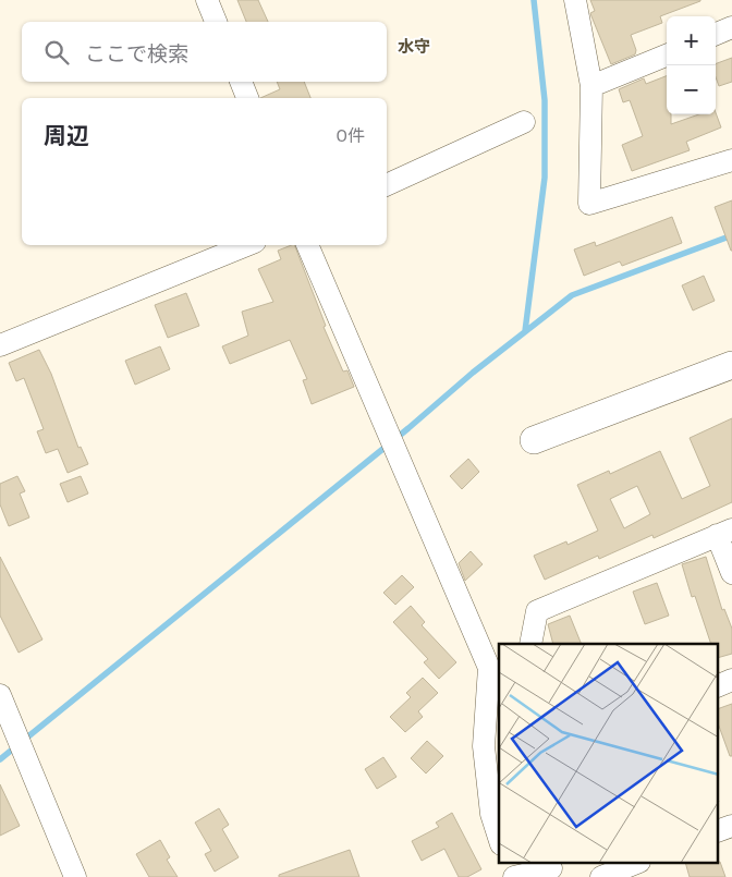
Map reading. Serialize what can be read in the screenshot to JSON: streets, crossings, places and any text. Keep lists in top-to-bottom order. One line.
{"districts":["水守"],"page":{"map_buttons":["+","−"],"search":"ここで検索","heading":["周辺","0件"]}}
